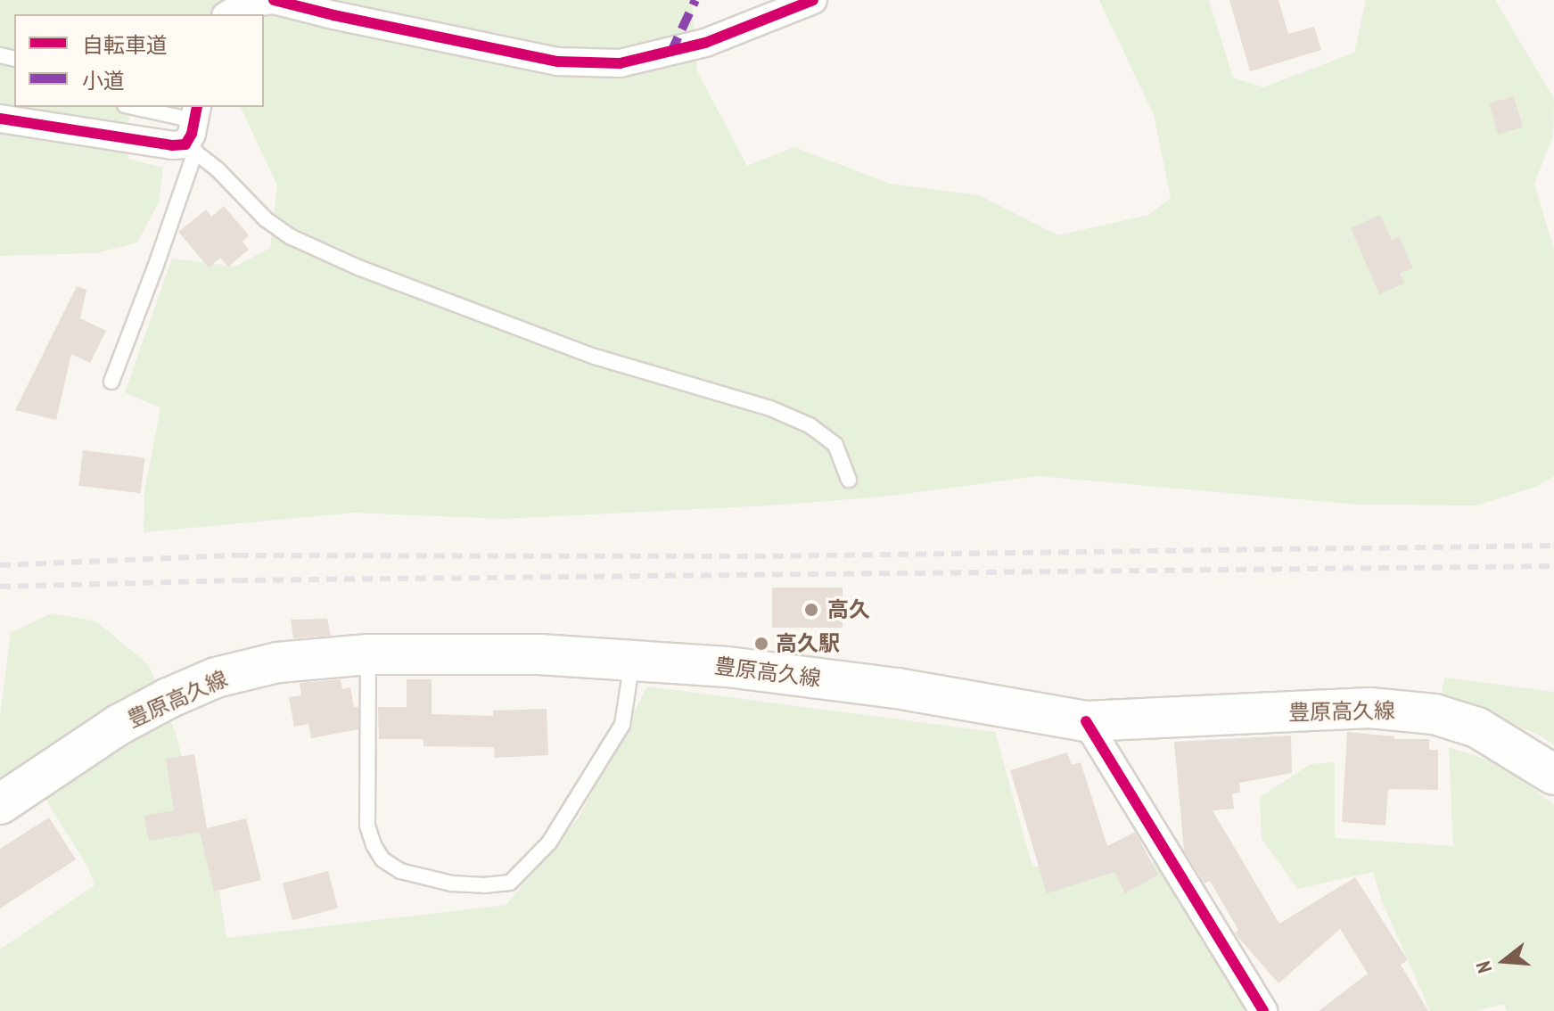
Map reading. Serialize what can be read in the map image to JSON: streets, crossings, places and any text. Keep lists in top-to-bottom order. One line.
{"streets":{"main road":["豊原高久線"]},"places":["高久","高久駅"],"legend":["自転車道","小道"],"north":"left"}
